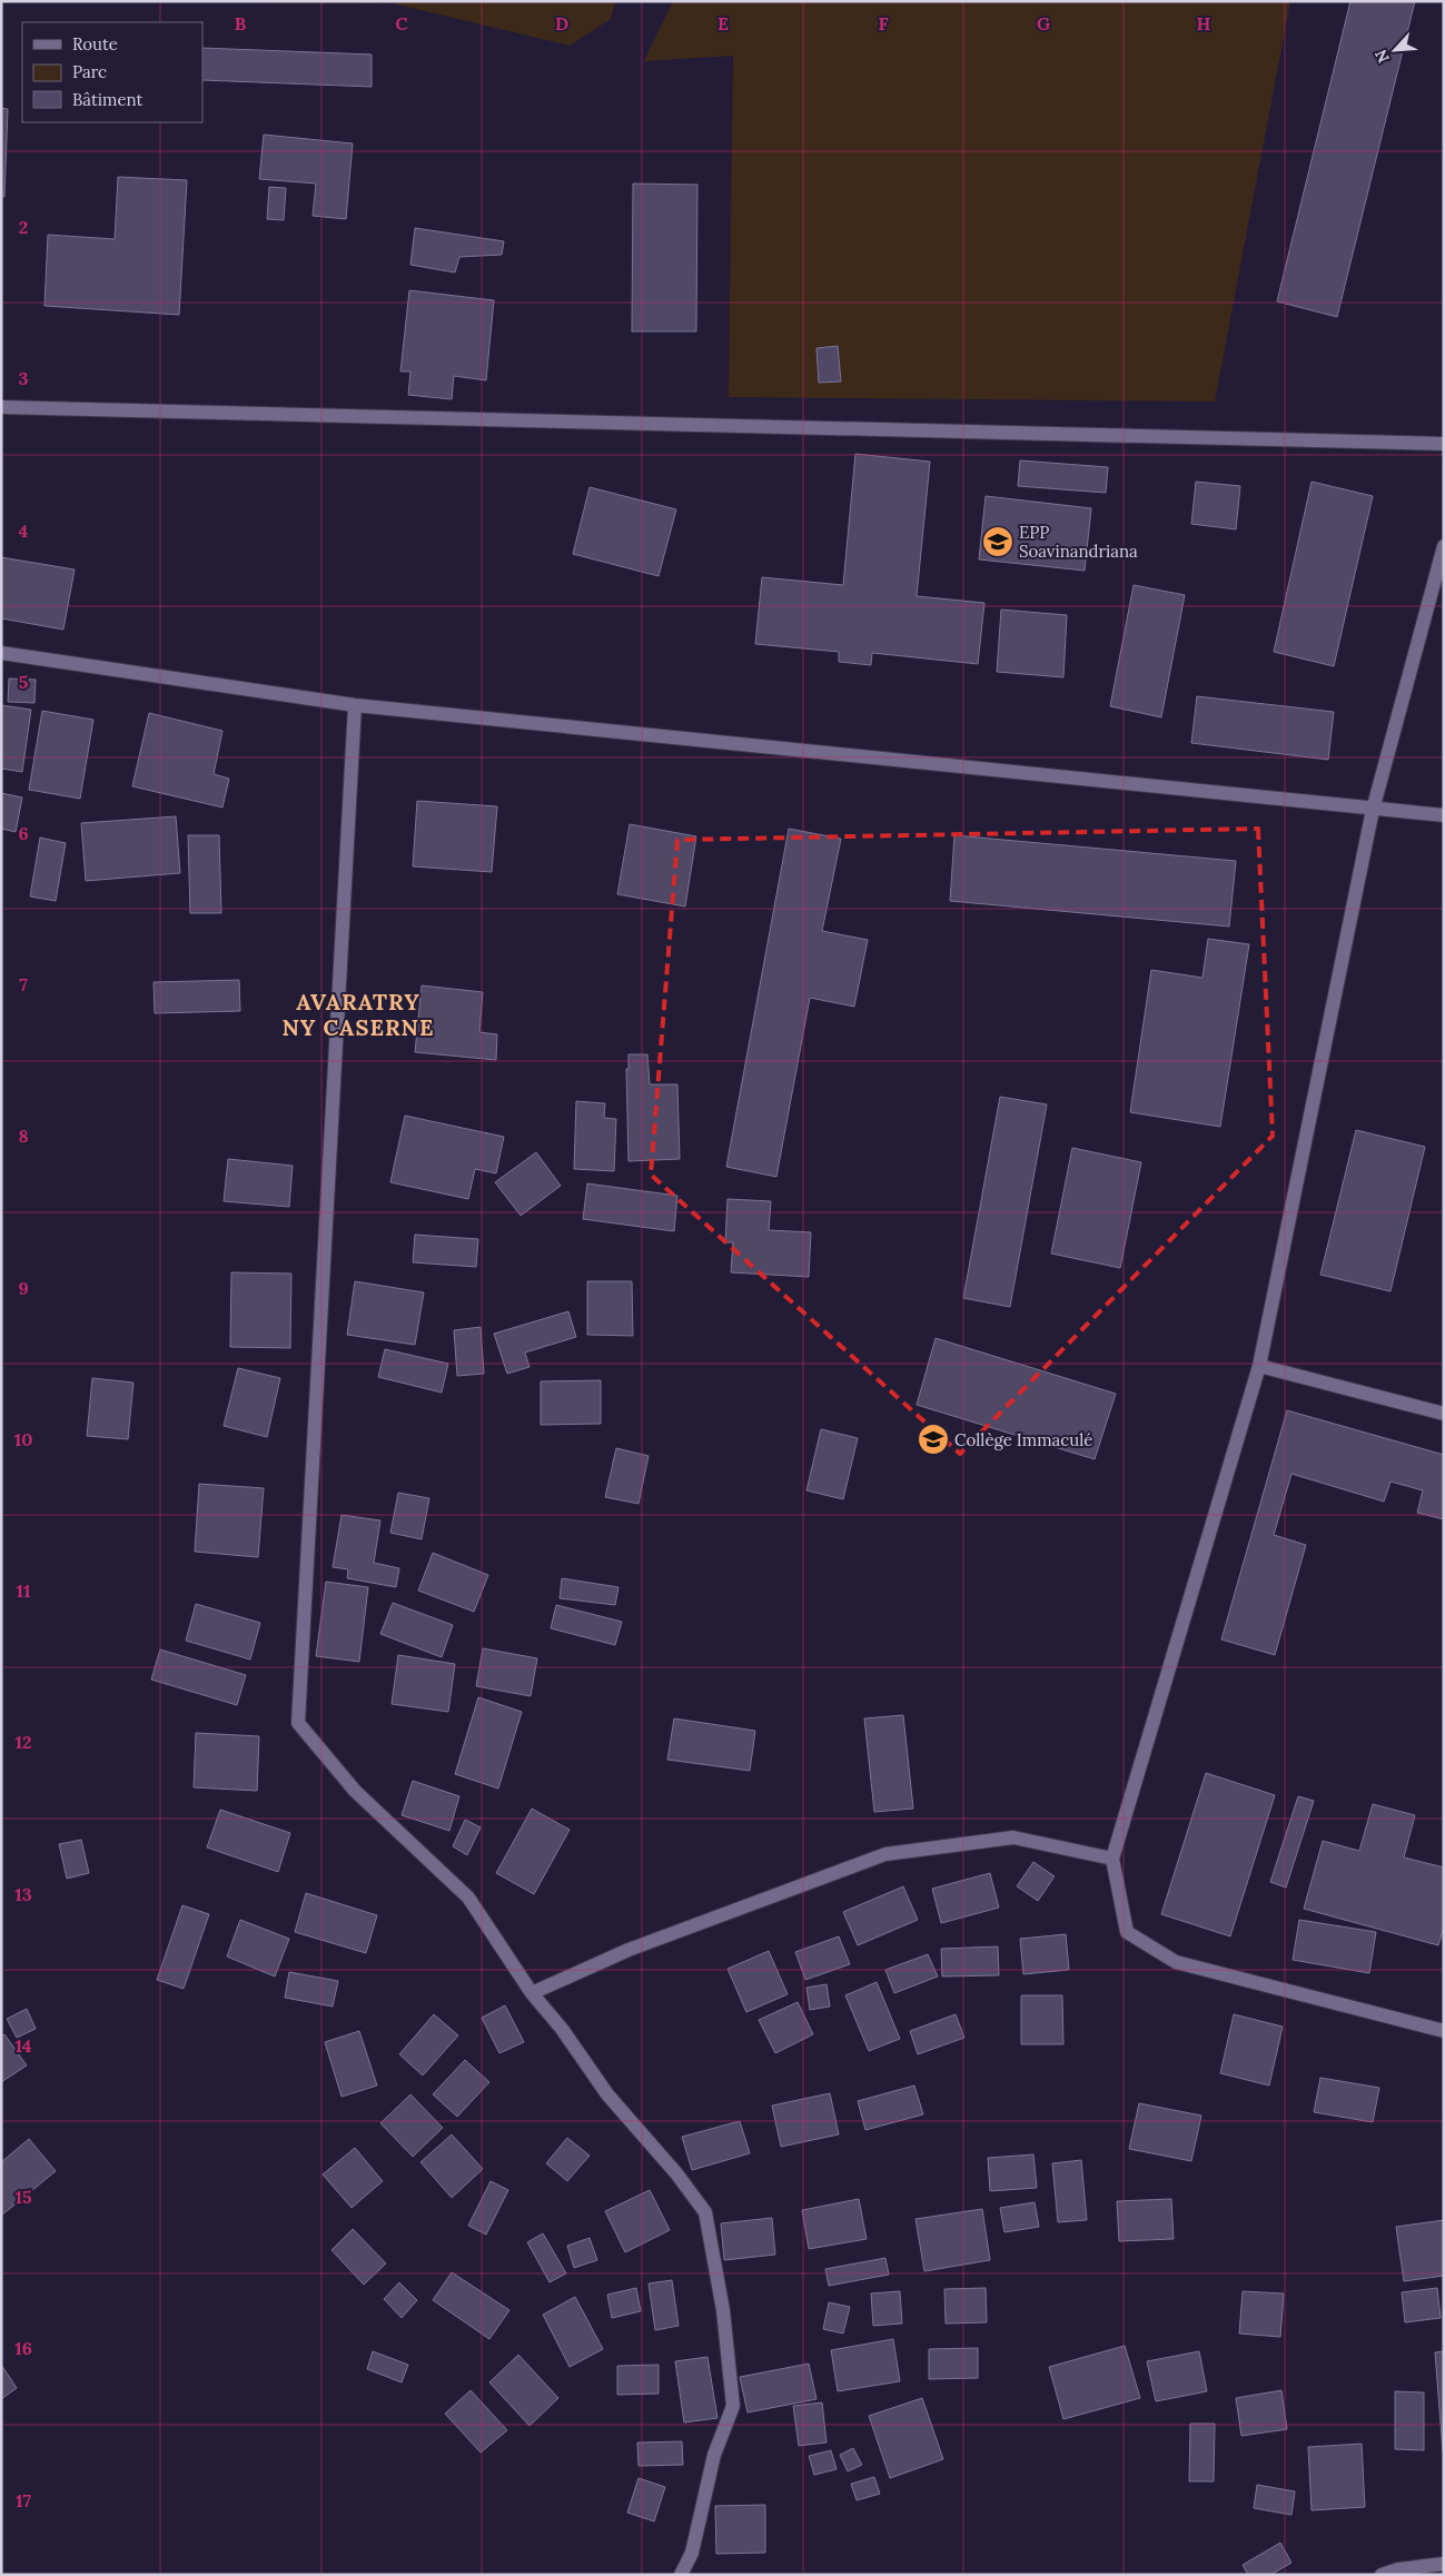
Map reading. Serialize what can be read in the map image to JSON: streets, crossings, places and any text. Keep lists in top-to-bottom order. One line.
{"districts":["AVARATRY NY CASERNE"],"places":{"school or university":["EPP Soavinandriana","Collège Immaculé"]},"legend":["Route","Parc","Bâtiment"],"north":"bottom left","grid":{"columns":["B","C","D","E","F","G","H"],"rows":["2","3","4","5","6","7","8","9","10","11","12","13","14","15","16","17"]}}
